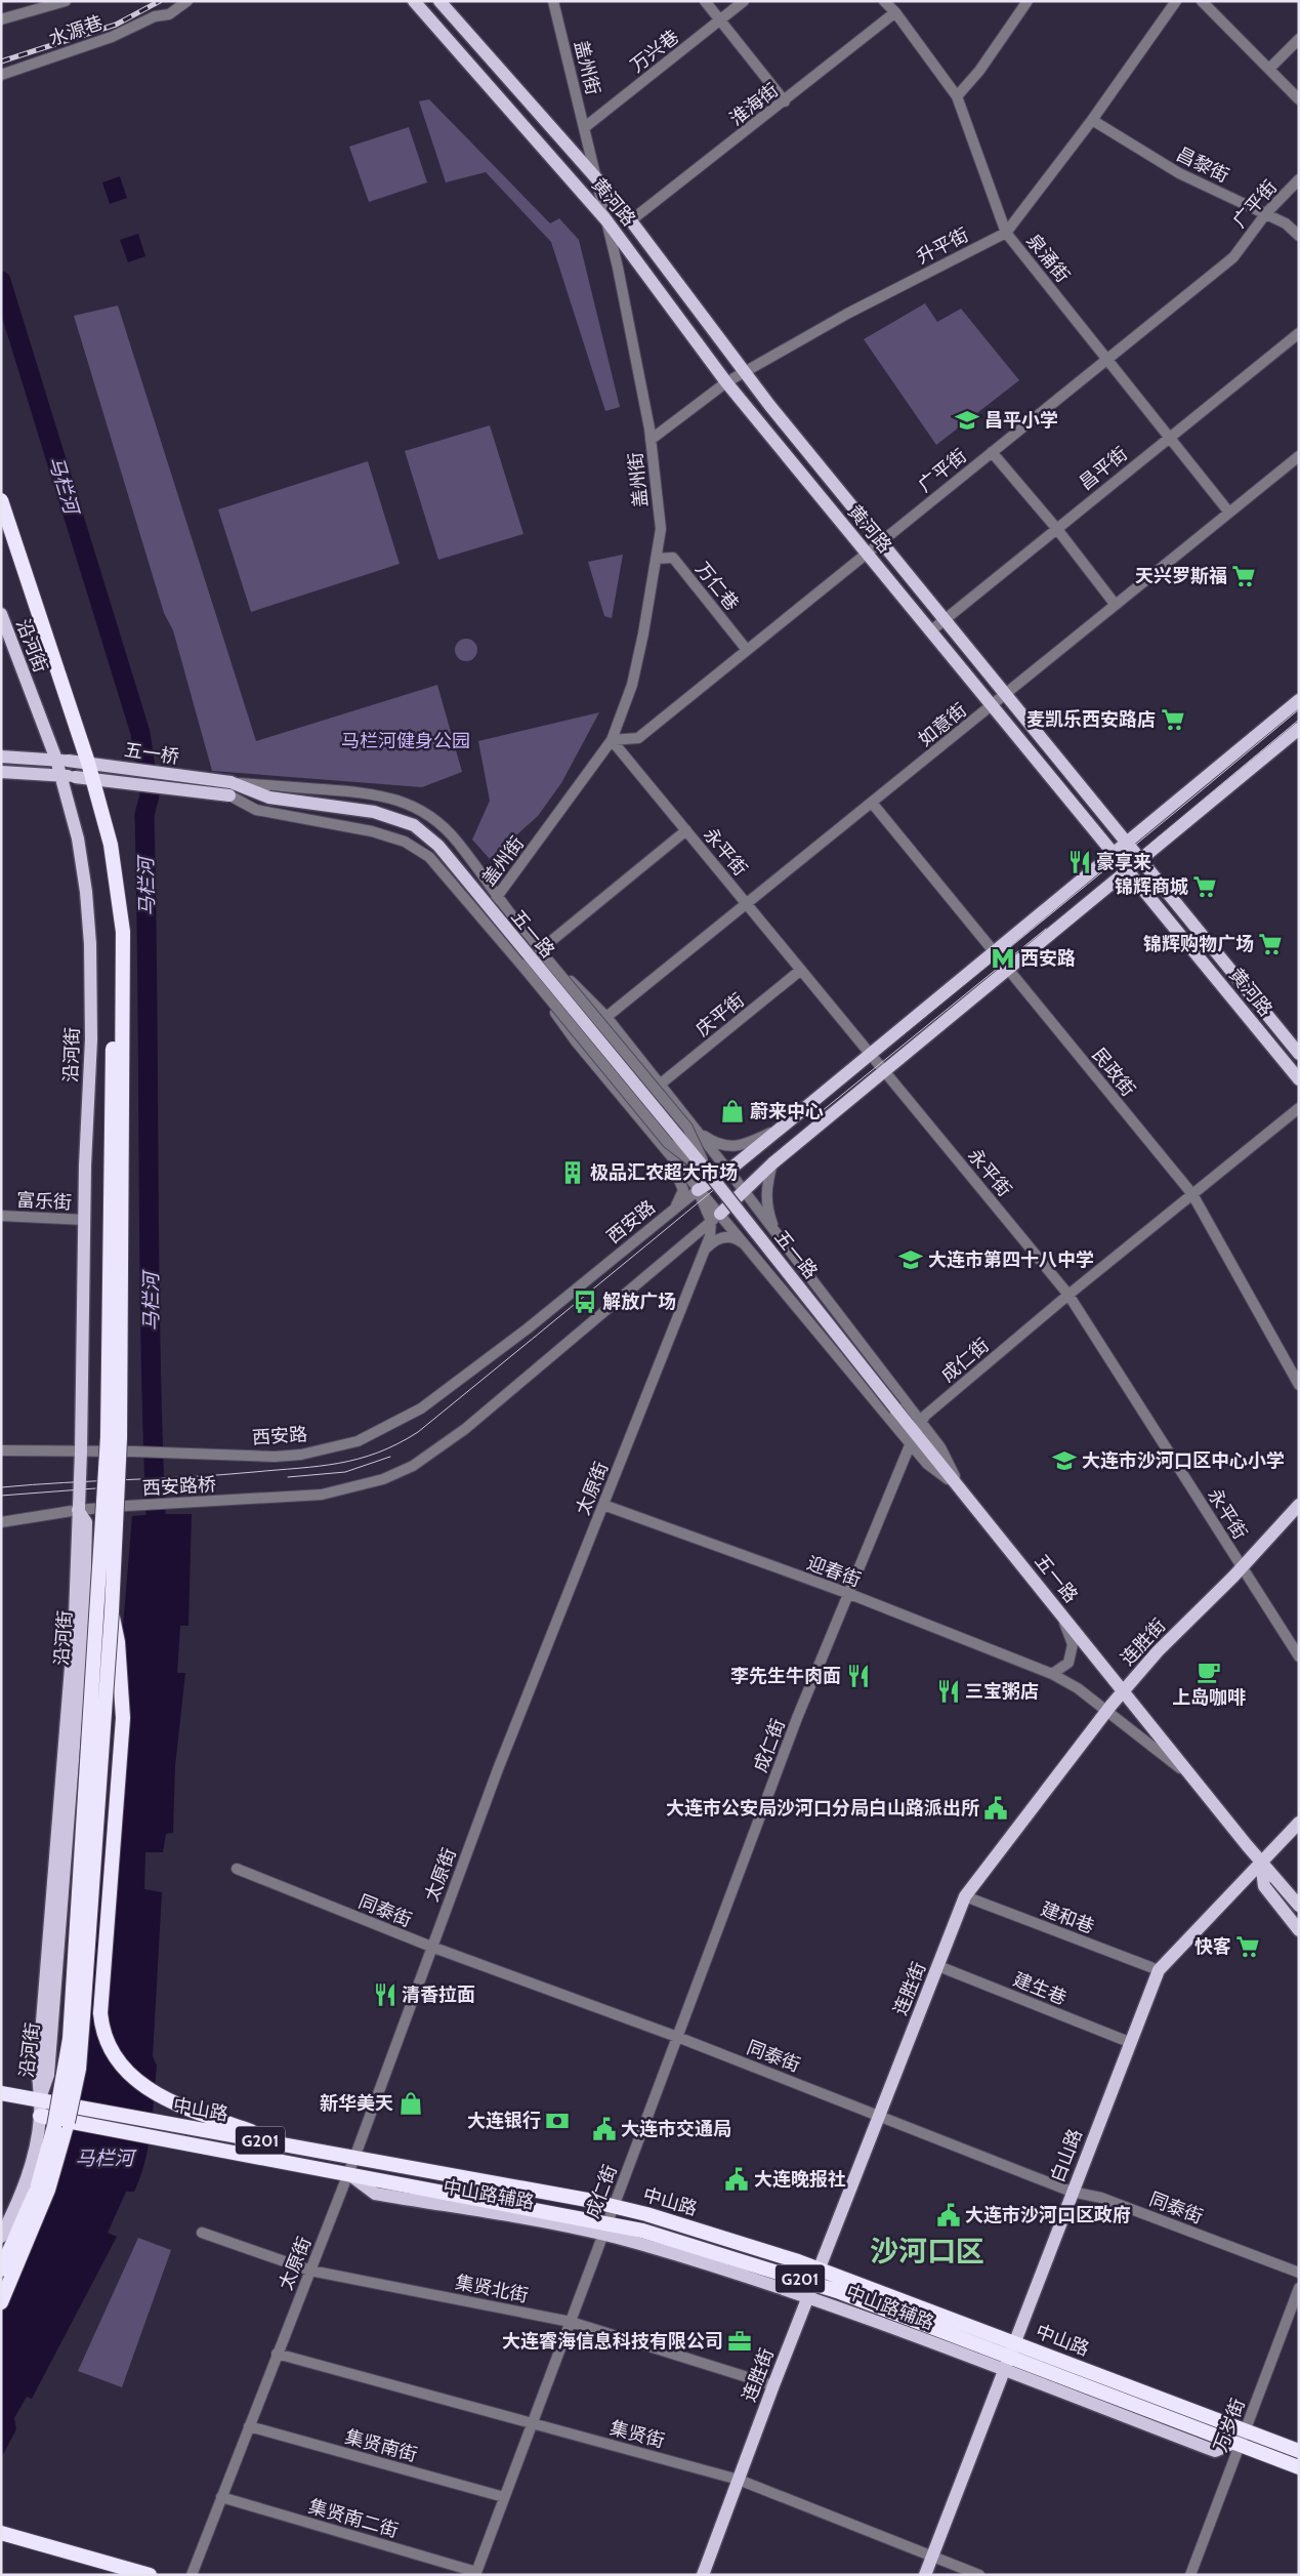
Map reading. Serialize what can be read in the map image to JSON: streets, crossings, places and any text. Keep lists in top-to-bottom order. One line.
{"streets":{"highway":["中山路","G201"],"main road":["黄河路","沿河街","五一桥","五一路","西安路","连胜街","白山路"],"street":["水源巷","万兴巷","盖州街","淮海街","昌黎街","广平街","升平街","泉涌街","昌平街","万仁巷","如意街","永平街","庆平街","民政街","富乐街","成仁街","西安路桥","太原街","迎春街","同泰街","建和巷","建生巷","集贤北街","万岁街","集贤街","集贤南街","集贤南二街"]},"crossings":[["万兴巷","盖州街"],["盖州街","黄河路"],["盖州街","广平街"],["盖州街","升平街"],["盖州街","万仁巷"],["盖州街","永平街"],["淮海街","黄河路"],["淮海街","泉涌街"],["昌黎街","广平街"],["昌黎街","升平街"],["黄河路","广平街"],["黄河路","升平街"],["黄河路","昌平街"],["黄河路","如意街"],["黄河路","西安路"],["广平街","泉涌街"],["广平街","万仁巷"],["广平街","永平街"],["升平街","泉涌街"],["泉涌街","昌平街"],["泉涌街","如意街"],["沿河街","五一桥"],["沿河街","富乐街"],["沿河街","西安路桥"],["沿河街","中山路"],["如意街","永平街"],["如意街","民政街"],["五一桥","五一路"],["永平街","庆平街"],["永平街","西安路"],["永平街","成仁街"],["永平街","连胜街"],["五一路","成仁街"],["五一路","迎春街"],["五一路","连胜街"],["五一路","白山路"],["民政街","西安路"],["民政街","成仁街"],["西安路","西安路桥"],["西安路","太原街"],["成仁街","迎春街"],["成仁街","同泰街"],["成仁街","中山路"],["成仁街","集贤北街"],["成仁街","集贤街"],["成仁街","集贤南街"],["成仁街","集贤南二街"],["西安路桥","太原街"],["太原街","迎春街"],["太原街","同泰街"],["太原街","中山路"],["太原街","集贤北街"],["太原街","集贤街"],["太原街","集贤南街"],["太原街","集贤南二街"],["迎春街","连胜街"],["连胜街","同泰街"],["连胜街","建和巷"],["连胜街","建生巷"],["连胜街","中山路"],["连胜街","集贤北街"],["连胜街","集贤街"],["同泰街","白山路"],["建和巷","白山路"],["建生巷","白山路"],["中山路","白山路"],["中山路","万岁街"],["白山路","集贤街"]],"districts":["沙河口区"],"water":["马栏河"],"parks":["马栏河健身公园"],"places":{"school or university":["昌平小学","大连市第四十八中学","大连市沙河口区中心小学"],"supermarket":["天兴罗斯福","麦凯乐西安路店","锦辉商城","锦辉购物广场","快客"],"restaurant":["豪享来","李先生牛肉面","三宝粥店","清香拉面"],"metro station":["西安路"],"shop":["蔚来中心","新华美天"],"building":["极品汇农超大市场"],"bus stop":["解放广场"],"cafe":["上岛咖啡"],"public building":["大连市公安局沙河口分局白山路派出所","大连市交通局","大连晚报社","大连市沙河口区政府"],"bank":["大连银行"],"office":["大连睿海信息科技有限公司"]}}
